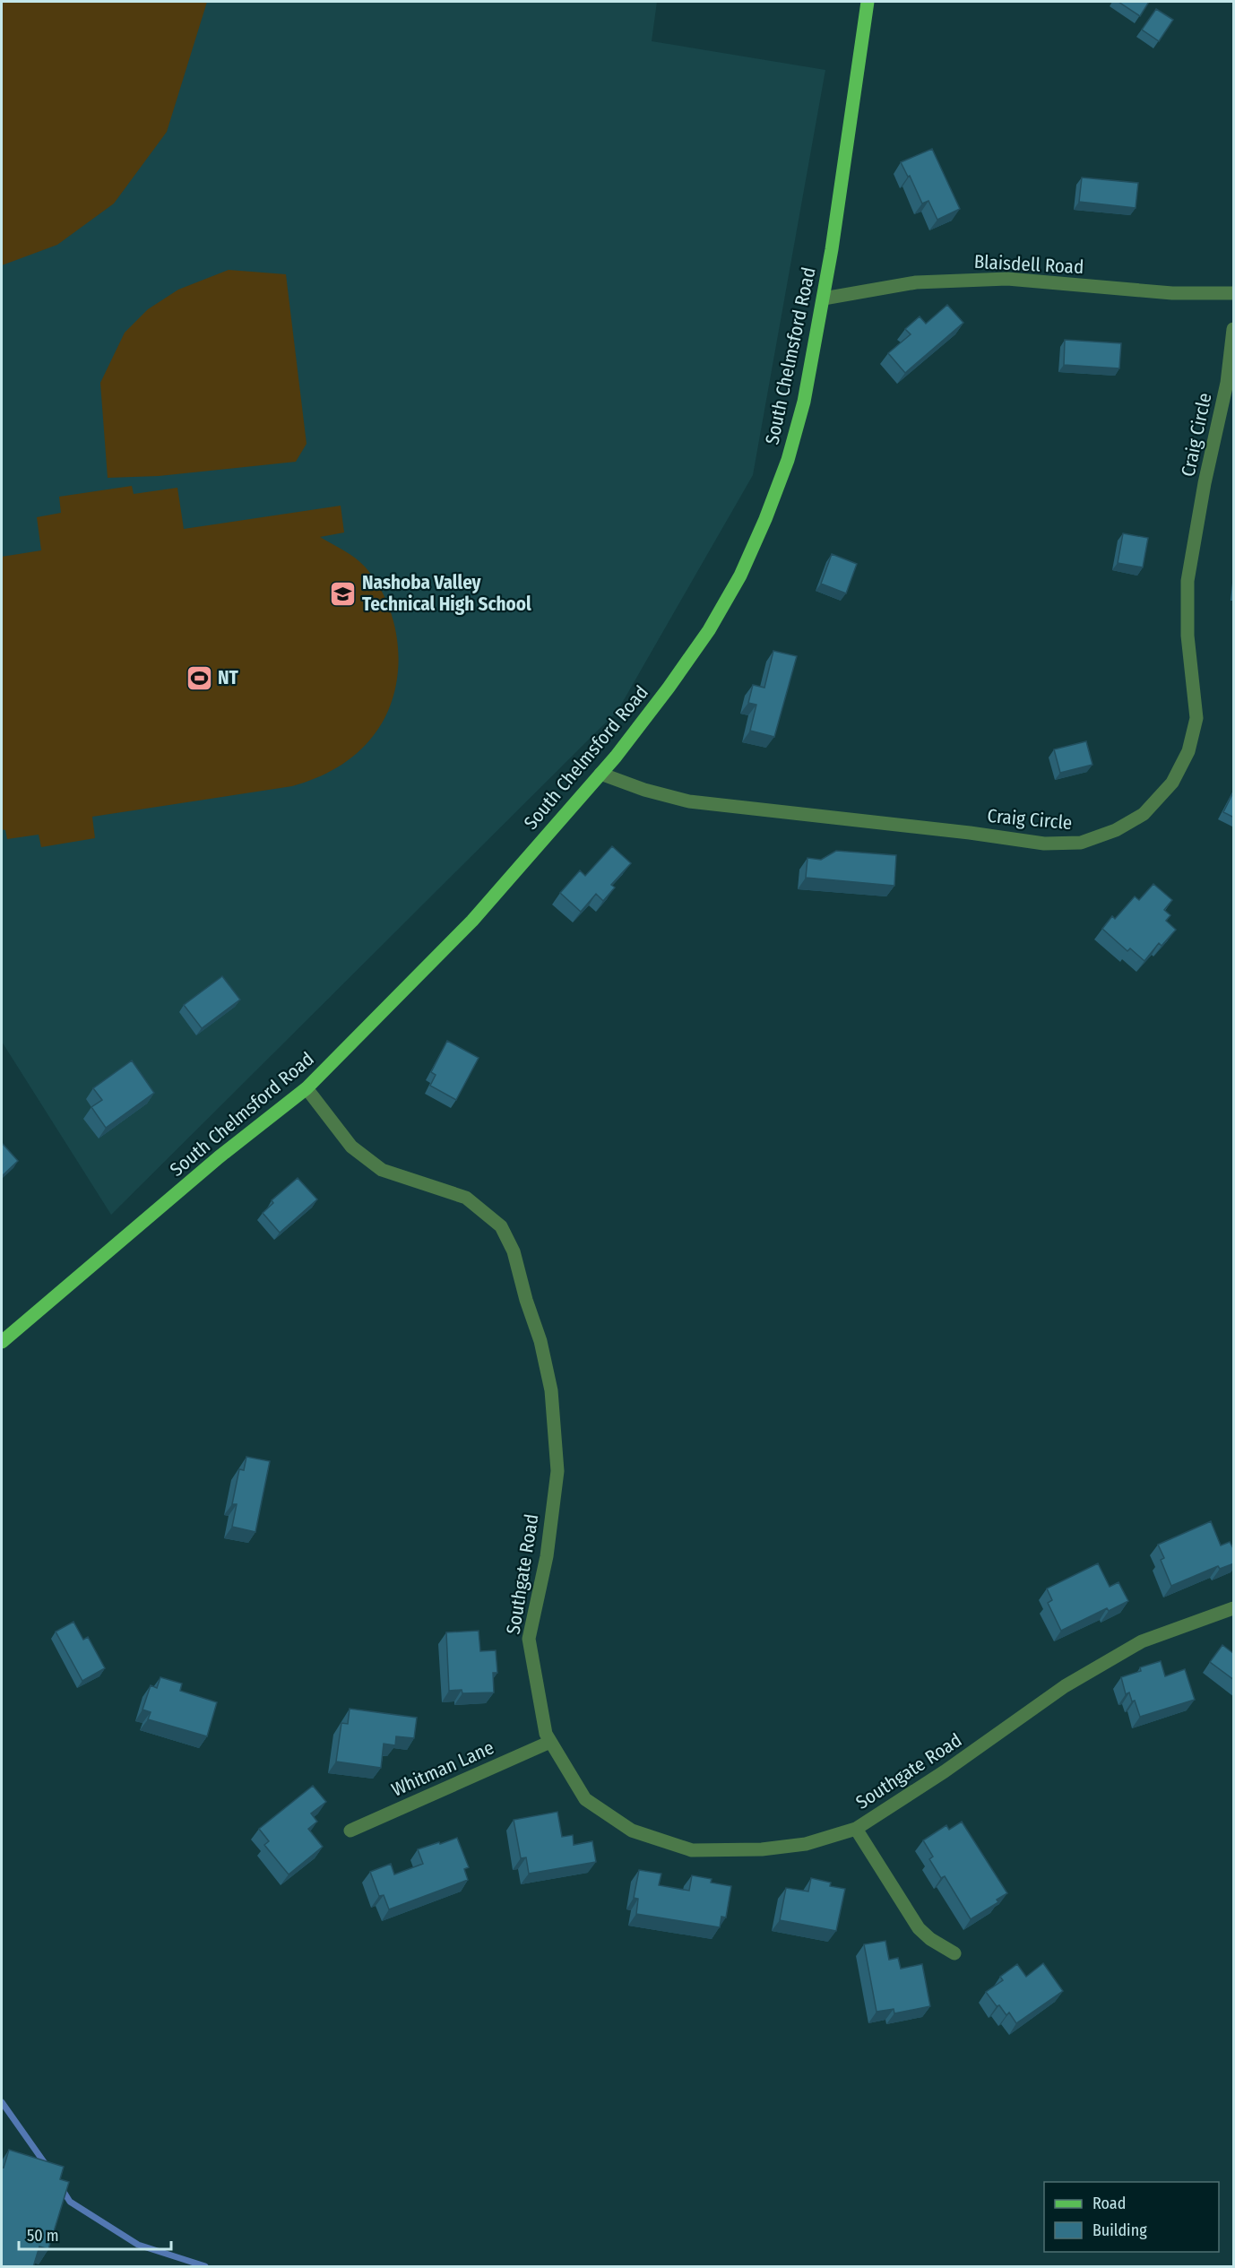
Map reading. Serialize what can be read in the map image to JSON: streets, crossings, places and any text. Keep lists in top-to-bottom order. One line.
{"streets":{"main road":["South Chelmsford Road"],"street":["Blaisdell Road","Craig Circle","Southgate Road","Whitman Lane"]},"crossings":[["Blaisdell Road","South Chelmsford Road"],["South Chelmsford Road","Craig Circle"],["South Chelmsford Road","Southgate Road"],["Southgate Road","Whitman Lane"]],"places":{"school or university":["Nashoba Valley Technical High School"],"sports":["NT"]},"legend":["Road","Building"],"scale_bar":"50 m"}
